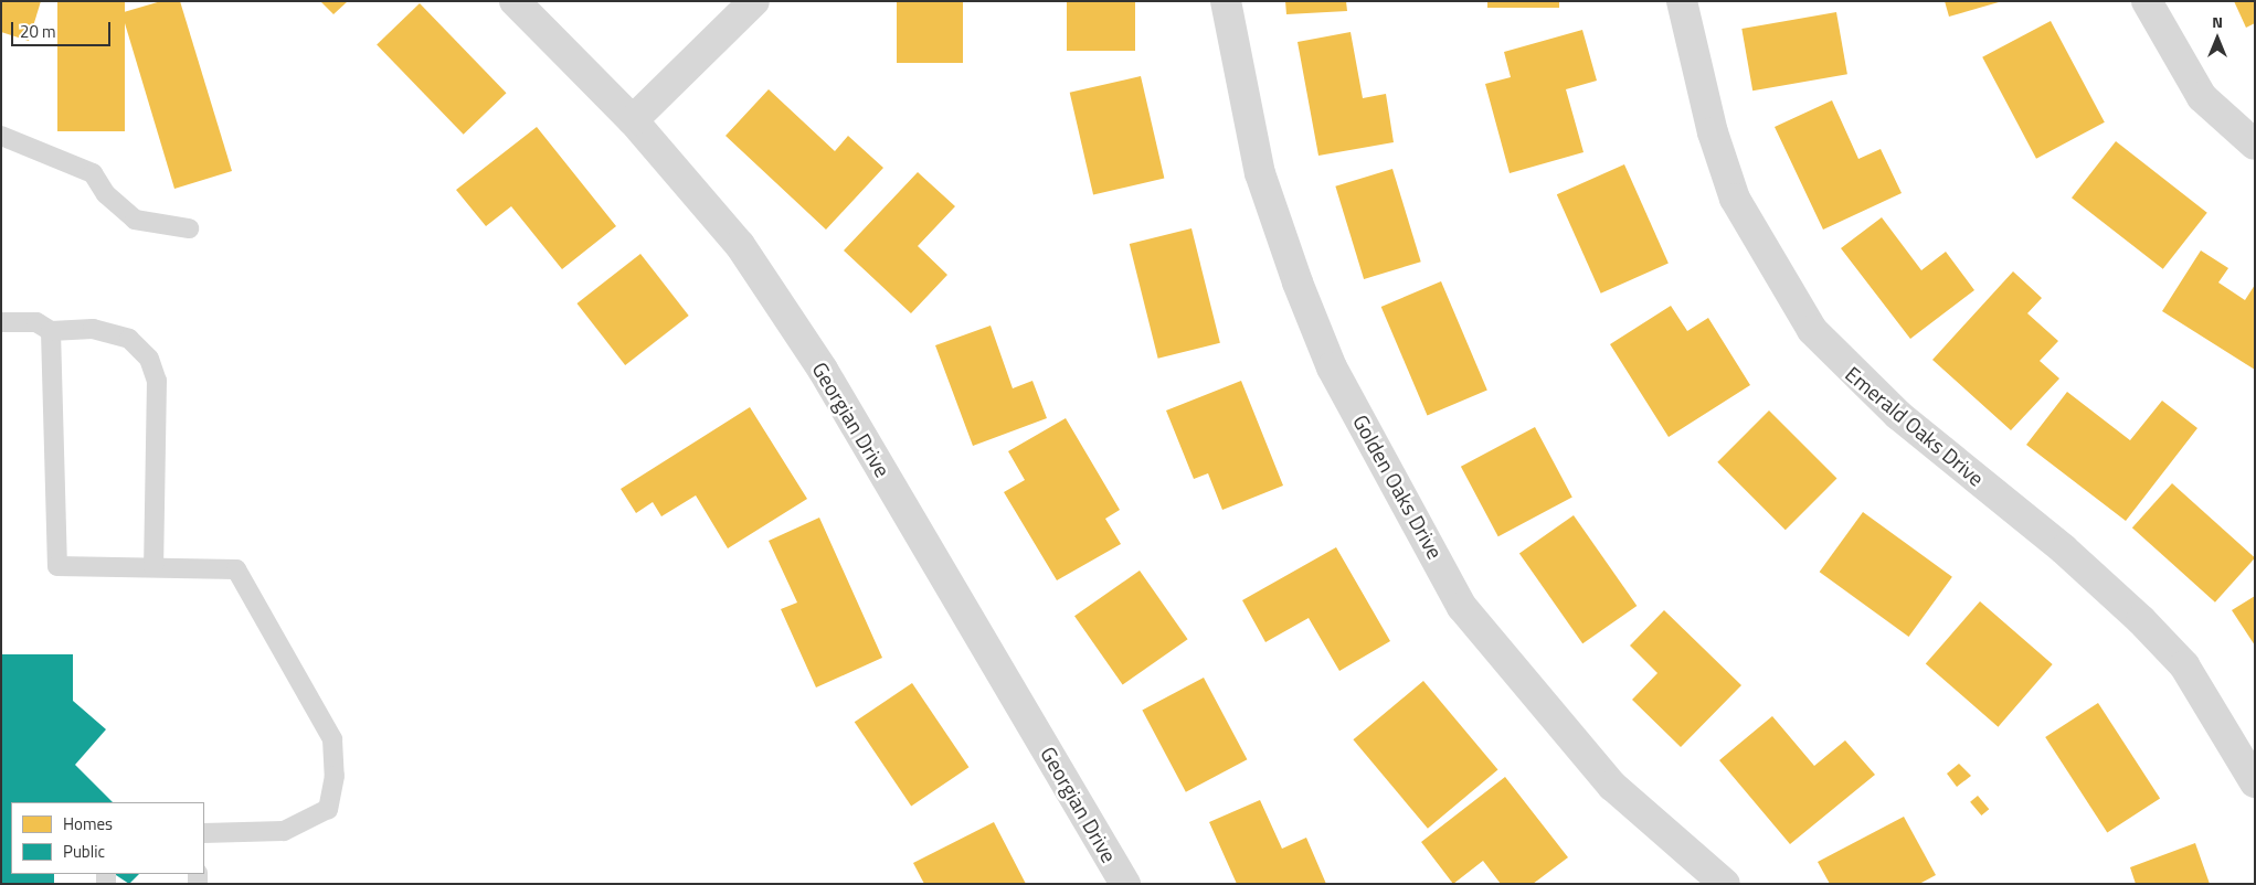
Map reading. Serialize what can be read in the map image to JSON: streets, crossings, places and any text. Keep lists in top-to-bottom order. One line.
{"streets":{"street":["Georgian Drive","Emerald Oaks Drive","Golden Oaks Drive"]},"legend":["Homes","Public"],"scale_bar":"20 m","north":"top"}
